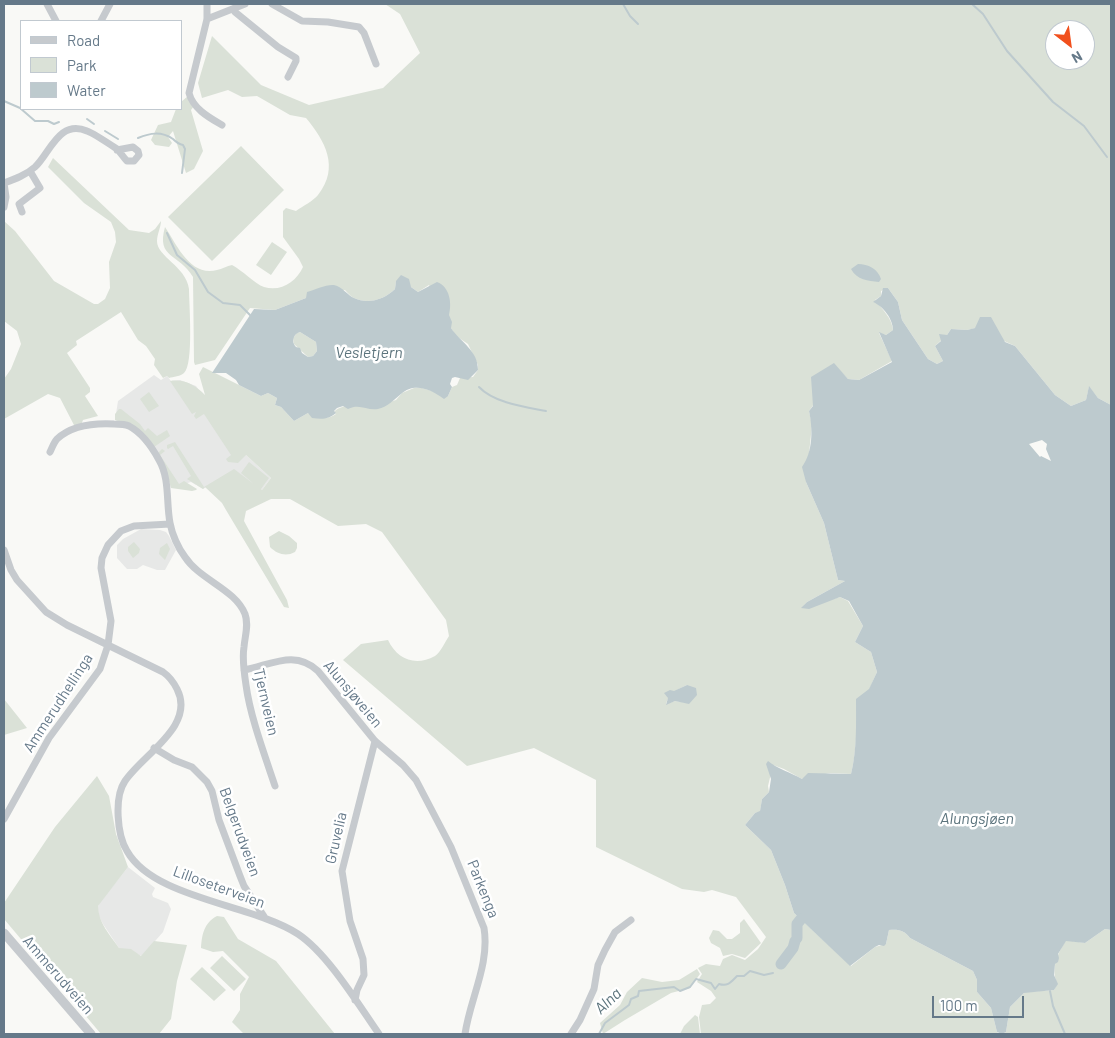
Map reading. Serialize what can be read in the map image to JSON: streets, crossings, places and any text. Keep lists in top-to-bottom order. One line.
{"streets":{"street":["Alunsjøveien","Tjernveien","Ammerudhellinga","Belgerudveien","Gruvelia","Lilloseterveien","Parkenga","Ammerudveien"]},"crossings":[["Alunsjøveien","Tjernveien"],["Alunsjøveien","Gruvelia"],["Alunsjøveien","Parkenga"],["Tjernveien","Ammerudhellinga"],["Ammerudhellinga","Lilloseterveien"],["Belgerudveien","Lilloseterveien"],["Gruvelia","Lilloseterveien"]],"water":["Vesletjern","Alungsjøen","Alna"],"legend":["Road","Park","Water"],"scale_bar":"100 m","north":"bottom right"}
